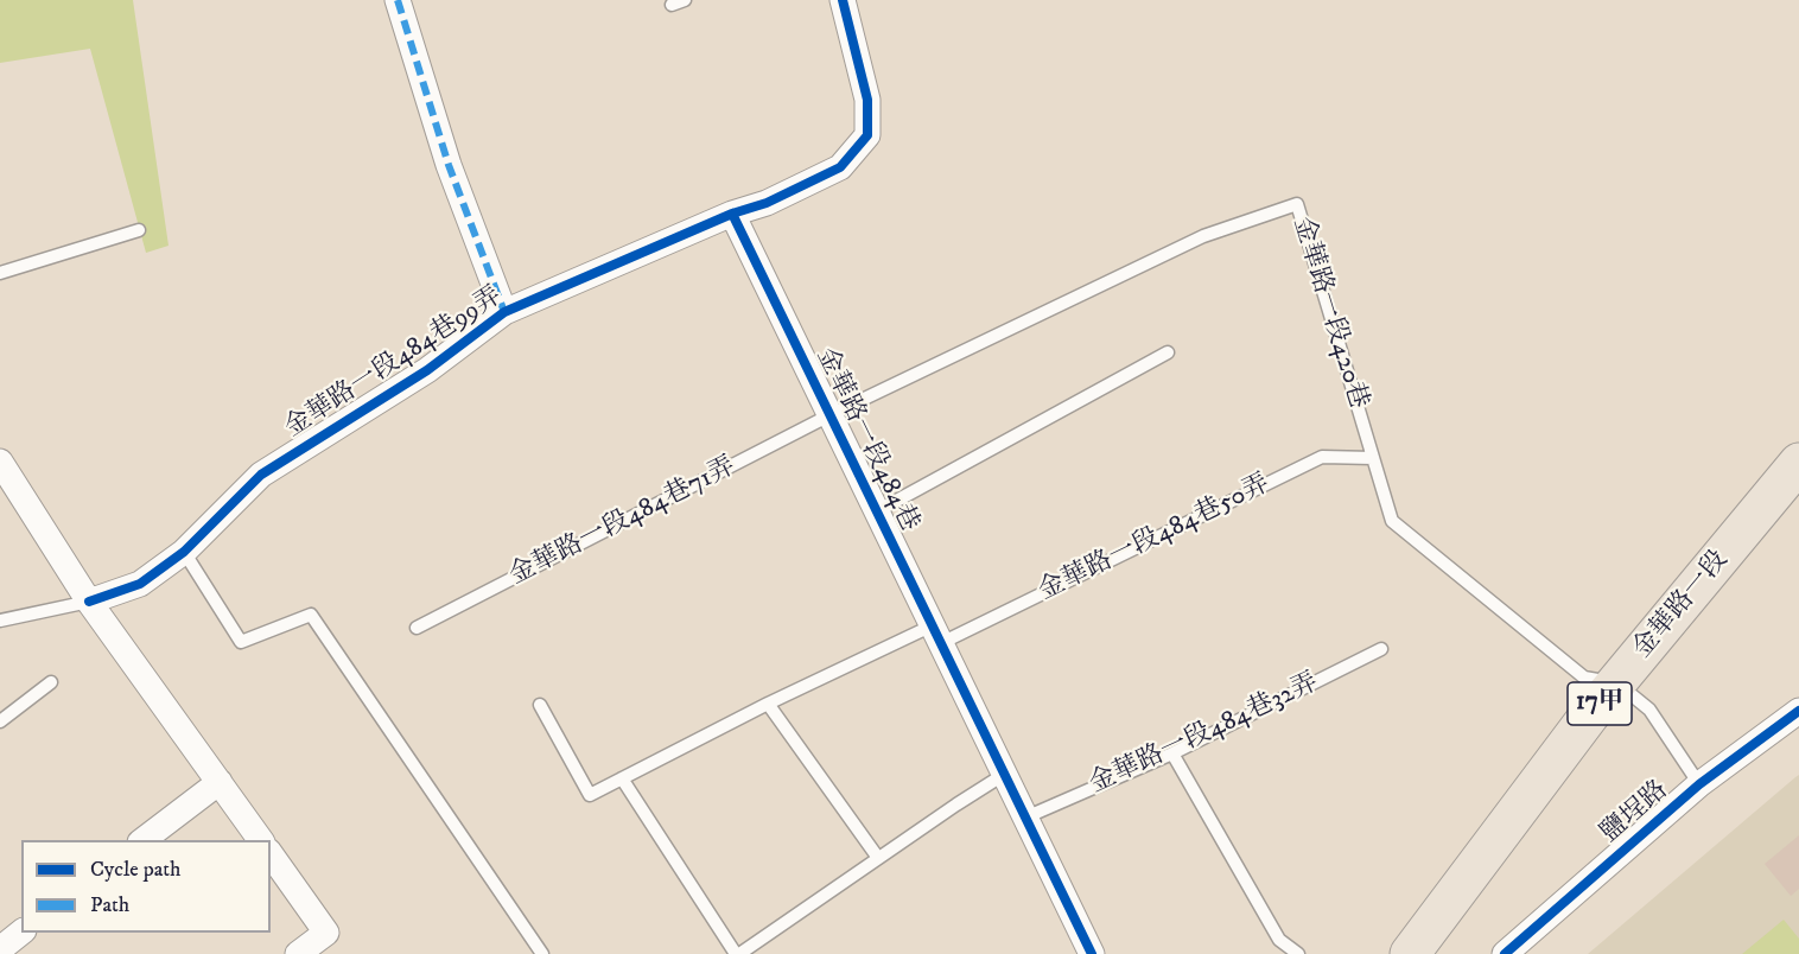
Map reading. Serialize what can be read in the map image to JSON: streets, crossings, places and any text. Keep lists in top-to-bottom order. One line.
{"streets":{"main road":["金華路一段","17甲"],"street":["金華路一段484巷99弄","金華路一段484巷","鹽埕路"],"lane":["金華路一段420巷","金華路一段484巷71弄","金華路一段484巷50弄","金華路一段484巷32弄"]},"crossings":[["金華路一段420巷","金華路一段484巷"],["金華路一段420巷","金華路一段484巷71弄"],["金華路一段420巷","金華路一段484巷50弄"],["金華路一段420巷","金華路一段"],["金華路一段484巷99弄","金華路一段484巷"],["金華路一段484巷","金華路一段484巷71弄"],["金華路一段484巷","金華路一段484巷50弄"],["金華路一段484巷","金華路一段484巷32弄"]],"legend":["Cycle path","Path"]}
